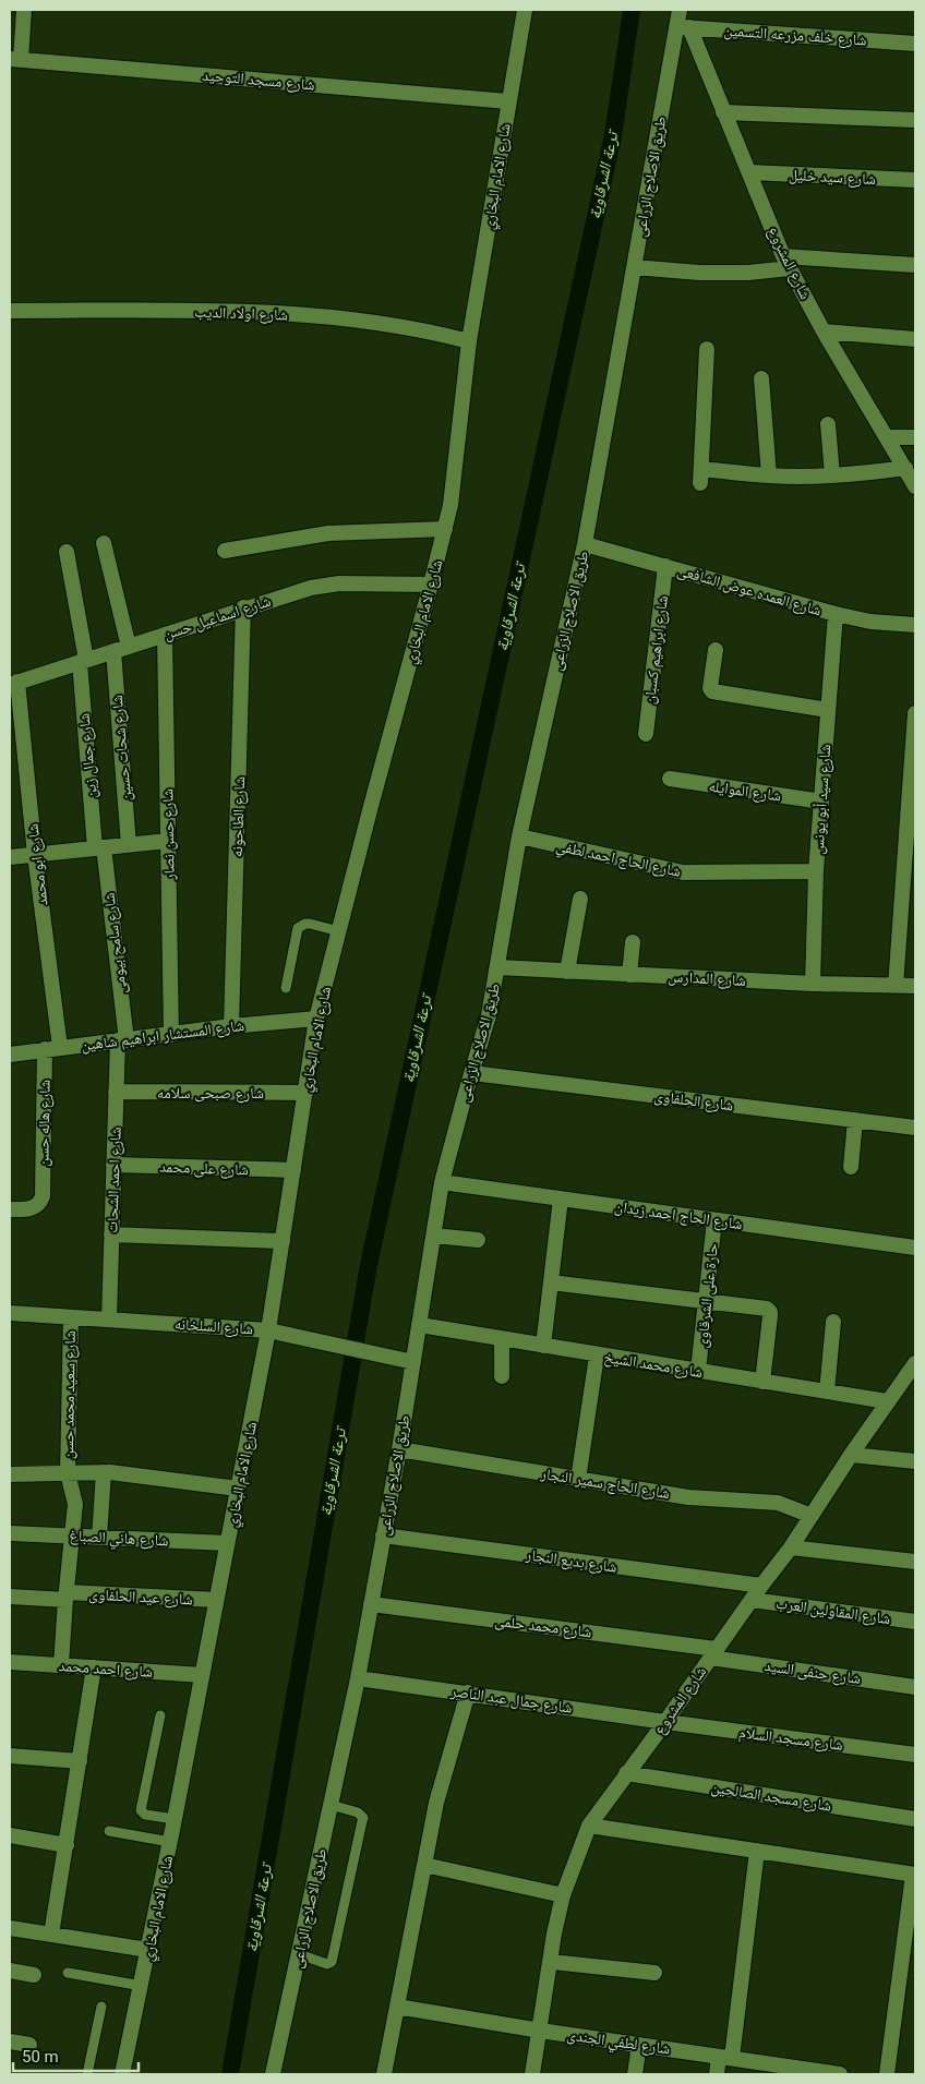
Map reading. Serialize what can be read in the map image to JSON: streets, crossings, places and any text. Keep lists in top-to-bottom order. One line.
{"streets":{"street":["شارع خلف مزرعه التسمين","شارع مسجد التوحيد","شارع الامام البخاري","طريق الاصلاح الزراعى","شارع سيد خليل","شارع المشروع","شارع اولاد الديب","شارع العمده عوض الشافعى","شارع اسماعيل حسن","شارع ابراهيم كسبان","شارع شحات حسين","شارع جمال زين","شارع الموايله","شارع سيد أبو يونس","شارع الطاحونه","شارع حسن نصار","شارع الحاج احمد لطفي","شارع ابو محمد","شارع سامح بيومى","شارع المدارس","شارع المستشار ابراهيم شاهين","شارع صبحى سلامه","شارع الحلفاوى","شارع هاله حسن","شارع على محمد","شارع احمد الشحات","شارع الحاج احمد زيدان","حارة على الشرقاوى","شارع السلخانه","شارع محمد الشيخ","شارع سعيد محمد حسن","شارع الحاج سمير النجار","شارع هاني الصباغ","شارع بديع النجار","شارع عيد الحلفاوى","شارع المقاولين العرب","شارع محمد حلمى","شارع احمد محمد","شارع حنفى السيد","شارع جمال عبد الناصر","شارع مسجد السلام","شارع مسجد الصالحين","شارع لطفي الجندى"]},"crossings":[["شارع خلف مزرعه التسمين","طريق الاصلاح الزراعى"],["شارع خلف مزرعه التسمين","شارع المشروع"],["شارع مسجد التوحيد","شارع الامام البخاري"],["شارع الامام البخاري","شارع اولاد الديب"],["شارع الامام البخاري","شارع اسماعيل حسن"],["شارع الامام البخاري","شارع المستشار ابراهيم شاهين"],["شارع الامام البخاري","شارع صبحى سلامه"],["شارع الامام البخاري","شارع على محمد"],["شارع الامام البخاري","شارع السلخانه"],["شارع الامام البخاري","شارع هاني الصباغ"],["شارع الامام البخاري","شارع عيد الحلفاوى"],["شارع الامام البخاري","شارع احمد محمد"],["طريق الاصلاح الزراعى","شارع المشروع"],["طريق الاصلاح الزراعى","شارع العمده عوض الشافعى"],["طريق الاصلاح الزراعى","شارع الحاج احمد لطفي"],["طريق الاصلاح الزراعى","شارع المدارس"],["طريق الاصلاح الزراعى","شارع الحلفاوى"],["طريق الاصلاح الزراعى","شارع الحاج احمد زيدان"],["طريق الاصلاح الزراعى","شارع السلخانه"],["طريق الاصلاح الزراعى","شارع محمد الشيخ"],["طريق الاصلاح الزراعى","شارع الحاج سمير النجار"],["طريق الاصلاح الزراعى","شارع بديع النجار"],["طريق الاصلاح الزراعى","شارع محمد حلمى"],["طريق الاصلاح الزراعى","شارع جمال عبد الناصر"],["شارع سيد خليل","شارع المشروع"],["شارع المشروع","شارع محمد الشيخ"],["شارع المشروع","شارع الحاج سمير النجار"],["شارع المشروع","شارع بديع النجار"],["شارع المشروع","شارع المقاولين العرب"],["شارع المشروع","شارع محمد حلمى"],["شارع المشروع","شارع حنفى السيد"],["شارع المشروع","شارع جمال عبد الناصر"],["شارع المشروع","شارع مسجد السلام"],["شارع المشروع","شارع مسجد الصالحين"],["شارع المشروع","شارع لطفي الجندى"],["شارع العمده عوض الشافعى","شارع ابراهيم كسبان"],["شارع العمده عوض الشافعى","شارع سيد أبو يونس"],["شارع اسماعيل حسن","شارع شحات حسين"],["شارع اسماعيل حسن","شارع جمال زين"],["شارع اسماعيل حسن","شارع الطاحونه"],["شارع اسماعيل حسن","شارع حسن نصار"],["شارع اسماعيل حسن","شارع ابو محمد"],["شارع جمال زين","شارع سامح بيومى"],["شارع الموايله","شارع سيد أبو يونس"],["شارع سيد أبو يونس","شارع الحاج احمد لطفي"],["شارع سيد أبو يونس","شارع المدارس"],["شارع الطاحونه","شارع المستشار ابراهيم شاهين"],["شارع حسن نصار","شارع المستشار ابراهيم شاهين"],["شارع ابو محمد","شارع المستشار ابراهيم شاهين"],["شارع ابو محمد","شارع هاله حسن"],["شارع سامح بيومى","شارع المستشار ابراهيم شاهين"],["شارع سامح بيومى","شارع احمد الشحات"],["شارع المستشار ابراهيم شاهين","شارع هاله حسن"],["شارع المستشار ابراهيم شاهين","شارع احمد الشحات"],["شارع صبحى سلامه","شارع احمد الشحات"],["شارع على محمد","شارع احمد الشحات"],["شارع احمد الشحات","شارع السلخانه"],["شارع الحاج احمد زيدان","حارة على الشرقاوى"],["حارة على الشرقاوى","شارع محمد الشيخ"],["شارع السلخانه","شارع سعيد محمد حسن"],["شارع سعيد محمد حسن","شارع هاني الصباغ"],["شارع سعيد محمد حسن","شارع عيد الحلفاوى"],["شارع سعيد محمد حسن","شارع احمد محمد"],["شارع محمد حلمى","شارع حنفى السيد"],["شارع جمال عبد الناصر","شارع مسجد السلام"]],"water":["ترعة الشرقاوية"],"scale_bar":"50 m"}
